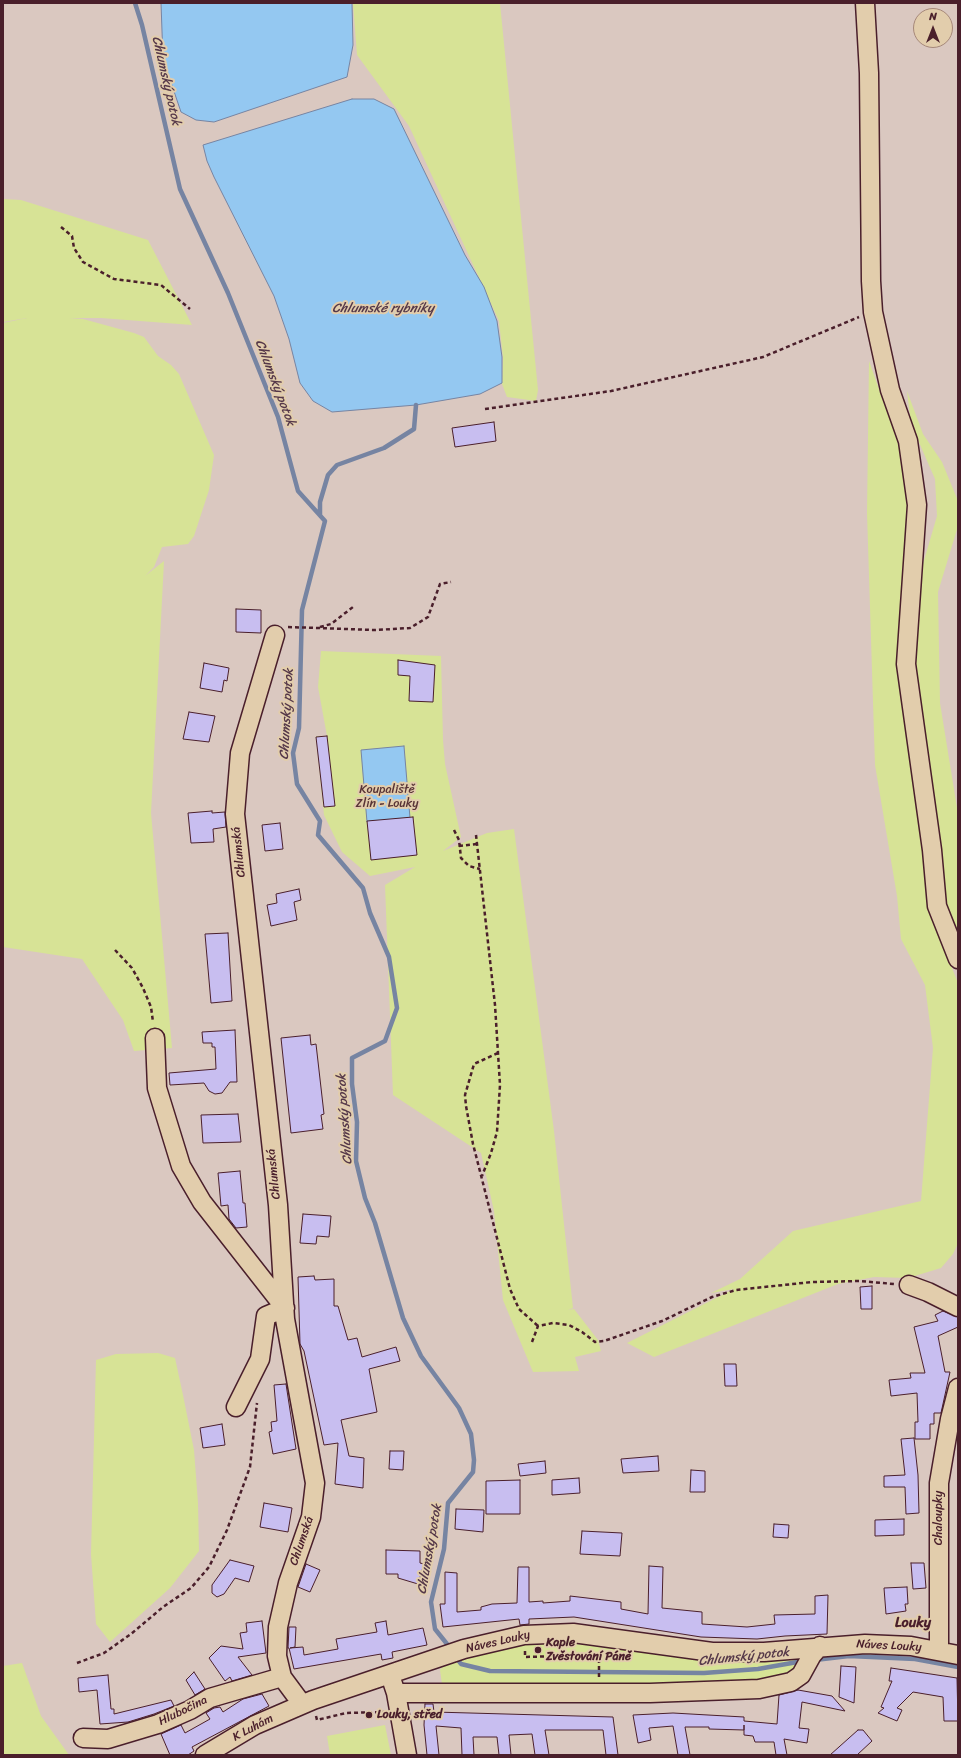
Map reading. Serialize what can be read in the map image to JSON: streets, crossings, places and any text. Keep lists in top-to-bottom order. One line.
{"streets":{"street":["Chlumská","Chaloupky","Náves Louky","Hlubočina","K Luhám"]},"crossings":[["Chlumská","Náves Louky"],["Chlumská","Hlubočina"],["Chlumská","K Luhám"],["Chaloupky","Náves Louky"],["Náves Louky","K Luhám"]],"districts":["Louky"],"water":["Chlumský potok","Chlumské rybníky"],"parks":["Koupaliště Zlín - Louky"],"places":["Kaple Zvěstování Páně","Louky, střed"],"north":"top"}
